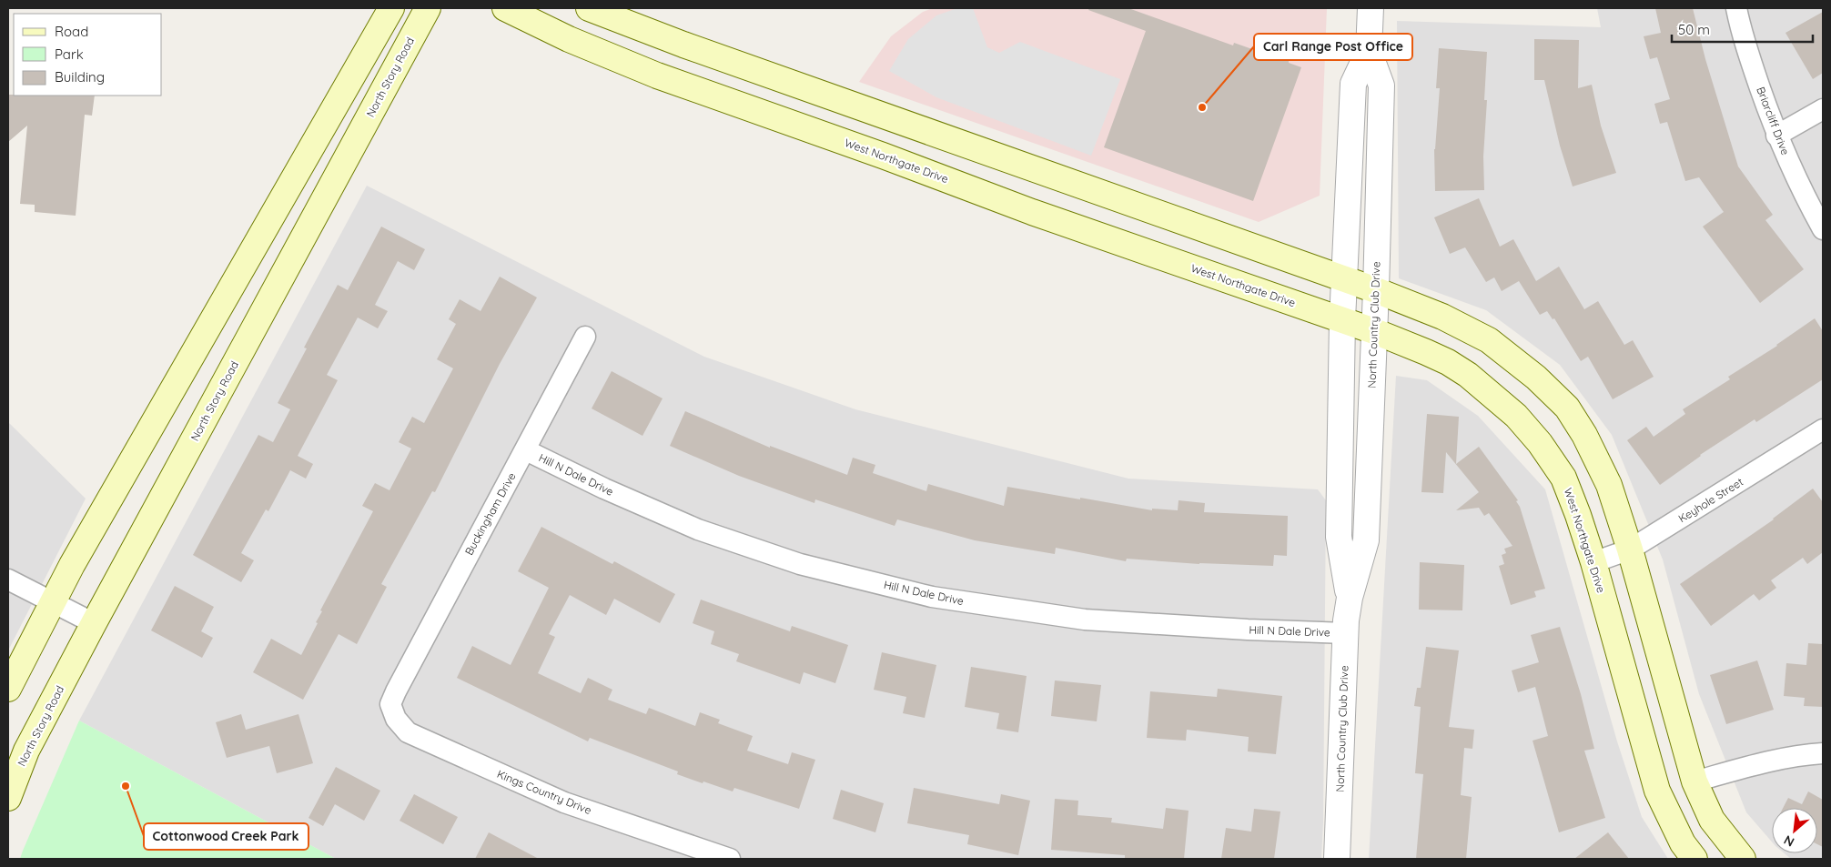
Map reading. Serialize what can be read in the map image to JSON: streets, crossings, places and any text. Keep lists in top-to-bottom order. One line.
{"streets":{"main road":["North Story Road","West Northgate Drive"],"street":["Briarcliff Drive","North Country Club Drive","Hill N Dale Drive","Keyhole Street","Buckingham Drive","Kings Country Drive"]},"crossings":[["West Northgate Drive","North Country Club Drive"],["West Northgate Drive","Keyhole Street"],["North Country Club Drive","Hill N Dale Drive"],["Hill N Dale Drive","Buckingham Drive"],["Buckingham Drive","Kings Country Drive"]],"places":["Carl Range Post Office","Cottonwood Creek Park"],"legend":["Road","Park","Building"],"scale_bar":"50 m","north":"bottom left"}
